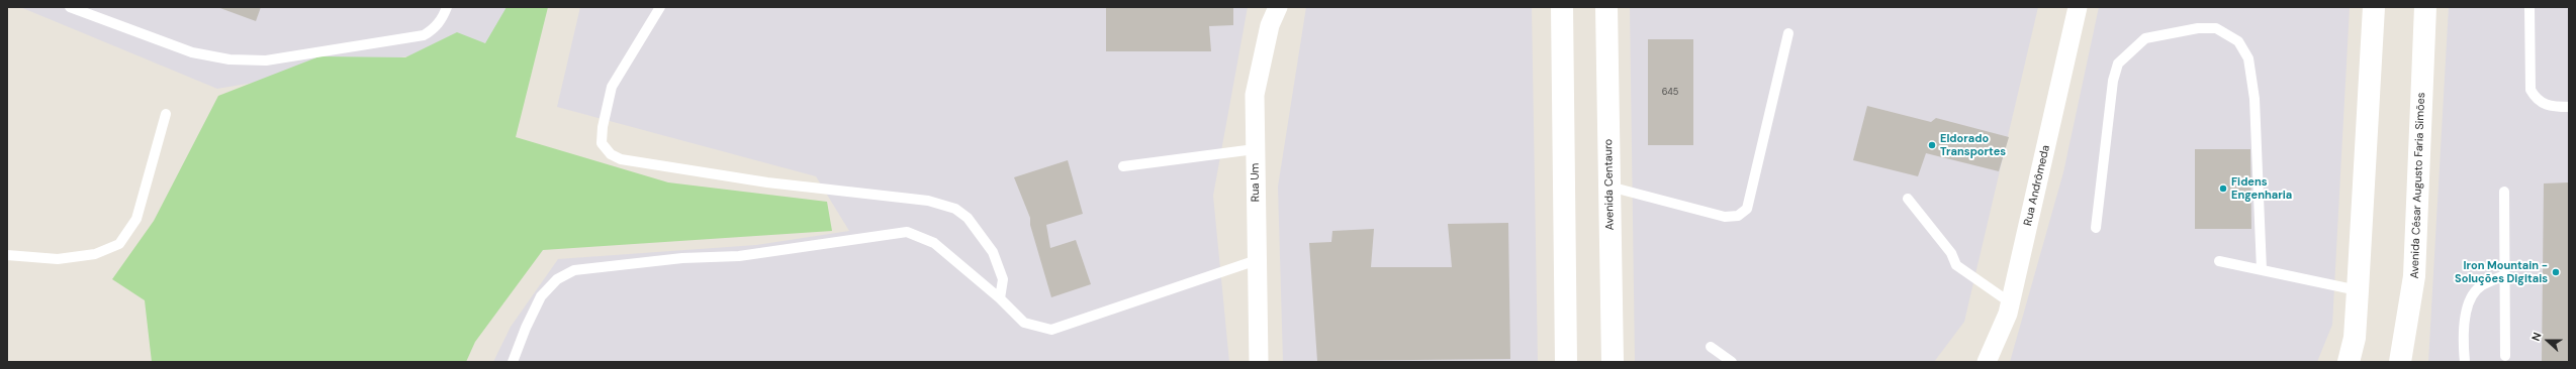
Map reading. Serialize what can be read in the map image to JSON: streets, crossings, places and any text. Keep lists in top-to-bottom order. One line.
{"streets":{"street":["Rua Um","Avenida Centauro","Rua Andrômeda","Avenida César Augusto Faria Simões"]},"places":["Eldorado Transportes","Fidens Engenharia","Iron Mountain - Soluções Digitais"],"house_numbers":["645"],"north":"left"}
